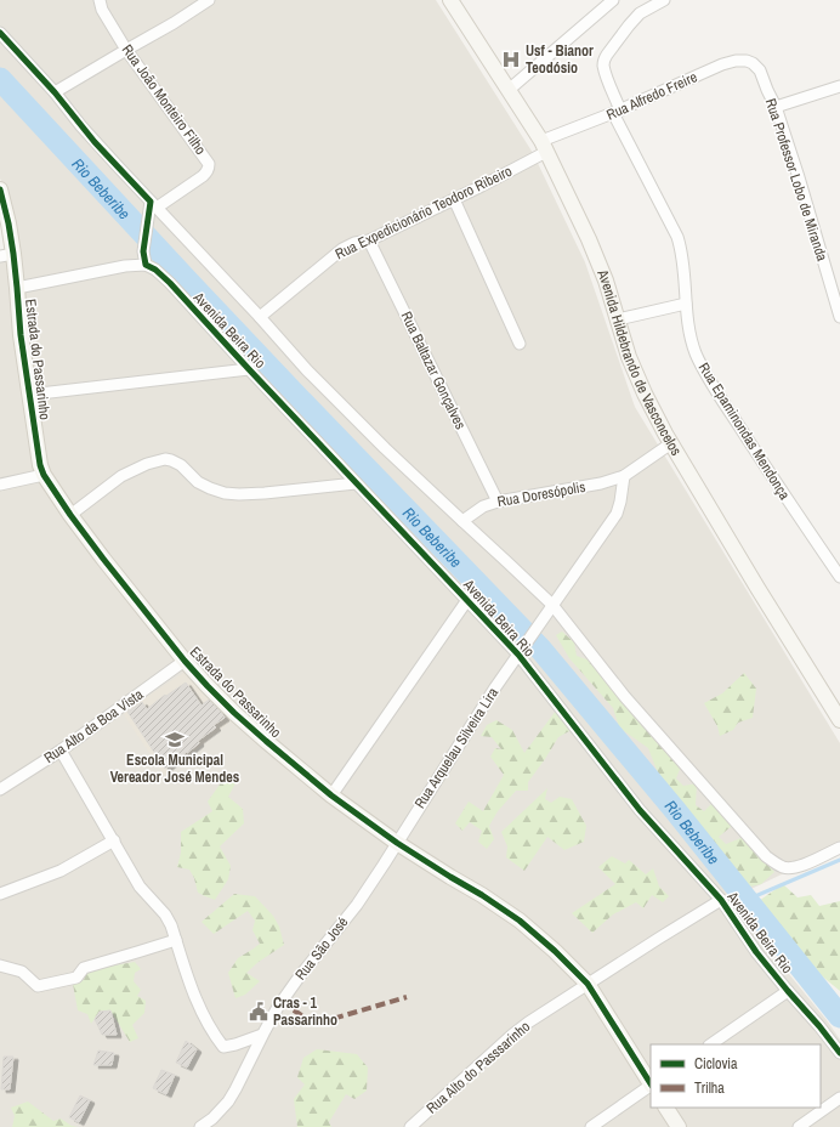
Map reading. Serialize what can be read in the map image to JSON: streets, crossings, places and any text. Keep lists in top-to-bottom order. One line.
{"streets":{"street":["Rua Alfredo Freire","Rua João Monteiro Filho","Rua Professor Lobo de Miranda","Rua Expedicionário Teodoro Ribeiro","Avenida Beira Rio","Estrada do Passarinho","Avenida Hildebrando de Vasconcelos","Rua Baltazar Gonçalves","Rua Epaminondas Mendonça","Rua Doresópolis","Rua Alto da Boa Vista","Rua Arquelau Silveira Lira","Rua São José","Rua Alto do Passsarinho"]},"crossings":[["Rua Alfredo Freire","Rua Professor Lobo de Miranda"],["Rua Alfredo Freire","Rua Expedicionário Teodoro Ribeiro"],["Rua Alfredo Freire","Avenida Hildebrando de Vasconcelos"],["Rua Alfredo Freire","Rua Epaminondas Mendonça"],["Rua Expedicionário Teodoro Ribeiro","Avenida Hildebrando de Vasconcelos"],["Rua Expedicionário Teodoro Ribeiro","Rua Baltazar Gonçalves"],["Avenida Beira Rio","Estrada do Passarinho"],["Avenida Beira Rio","Rua Arquelau Silveira Lira"],["Avenida Beira Rio","Rua Alto do Passsarinho"],["Estrada do Passarinho","Rua Alto da Boa Vista"],["Estrada do Passarinho","Rua Arquelau Silveira Lira"],["Estrada do Passarinho","Rua São José"],["Estrada do Passarinho","Rua Alto do Passsarinho"],["Rua Baltazar Gonçalves","Rua Doresópolis"],["Rua Arquelau Silveira Lira","Rua São José"]],"water":["Rio Beberibe"],"places":{"hospital":["Usf - Bianor Teodósio"],"school or university":["Escola Municipal Vereador José Mendes"],"public building":["Cras - 1 Passarinho"]},"legend":["Ciclovia","Trilha"]}
